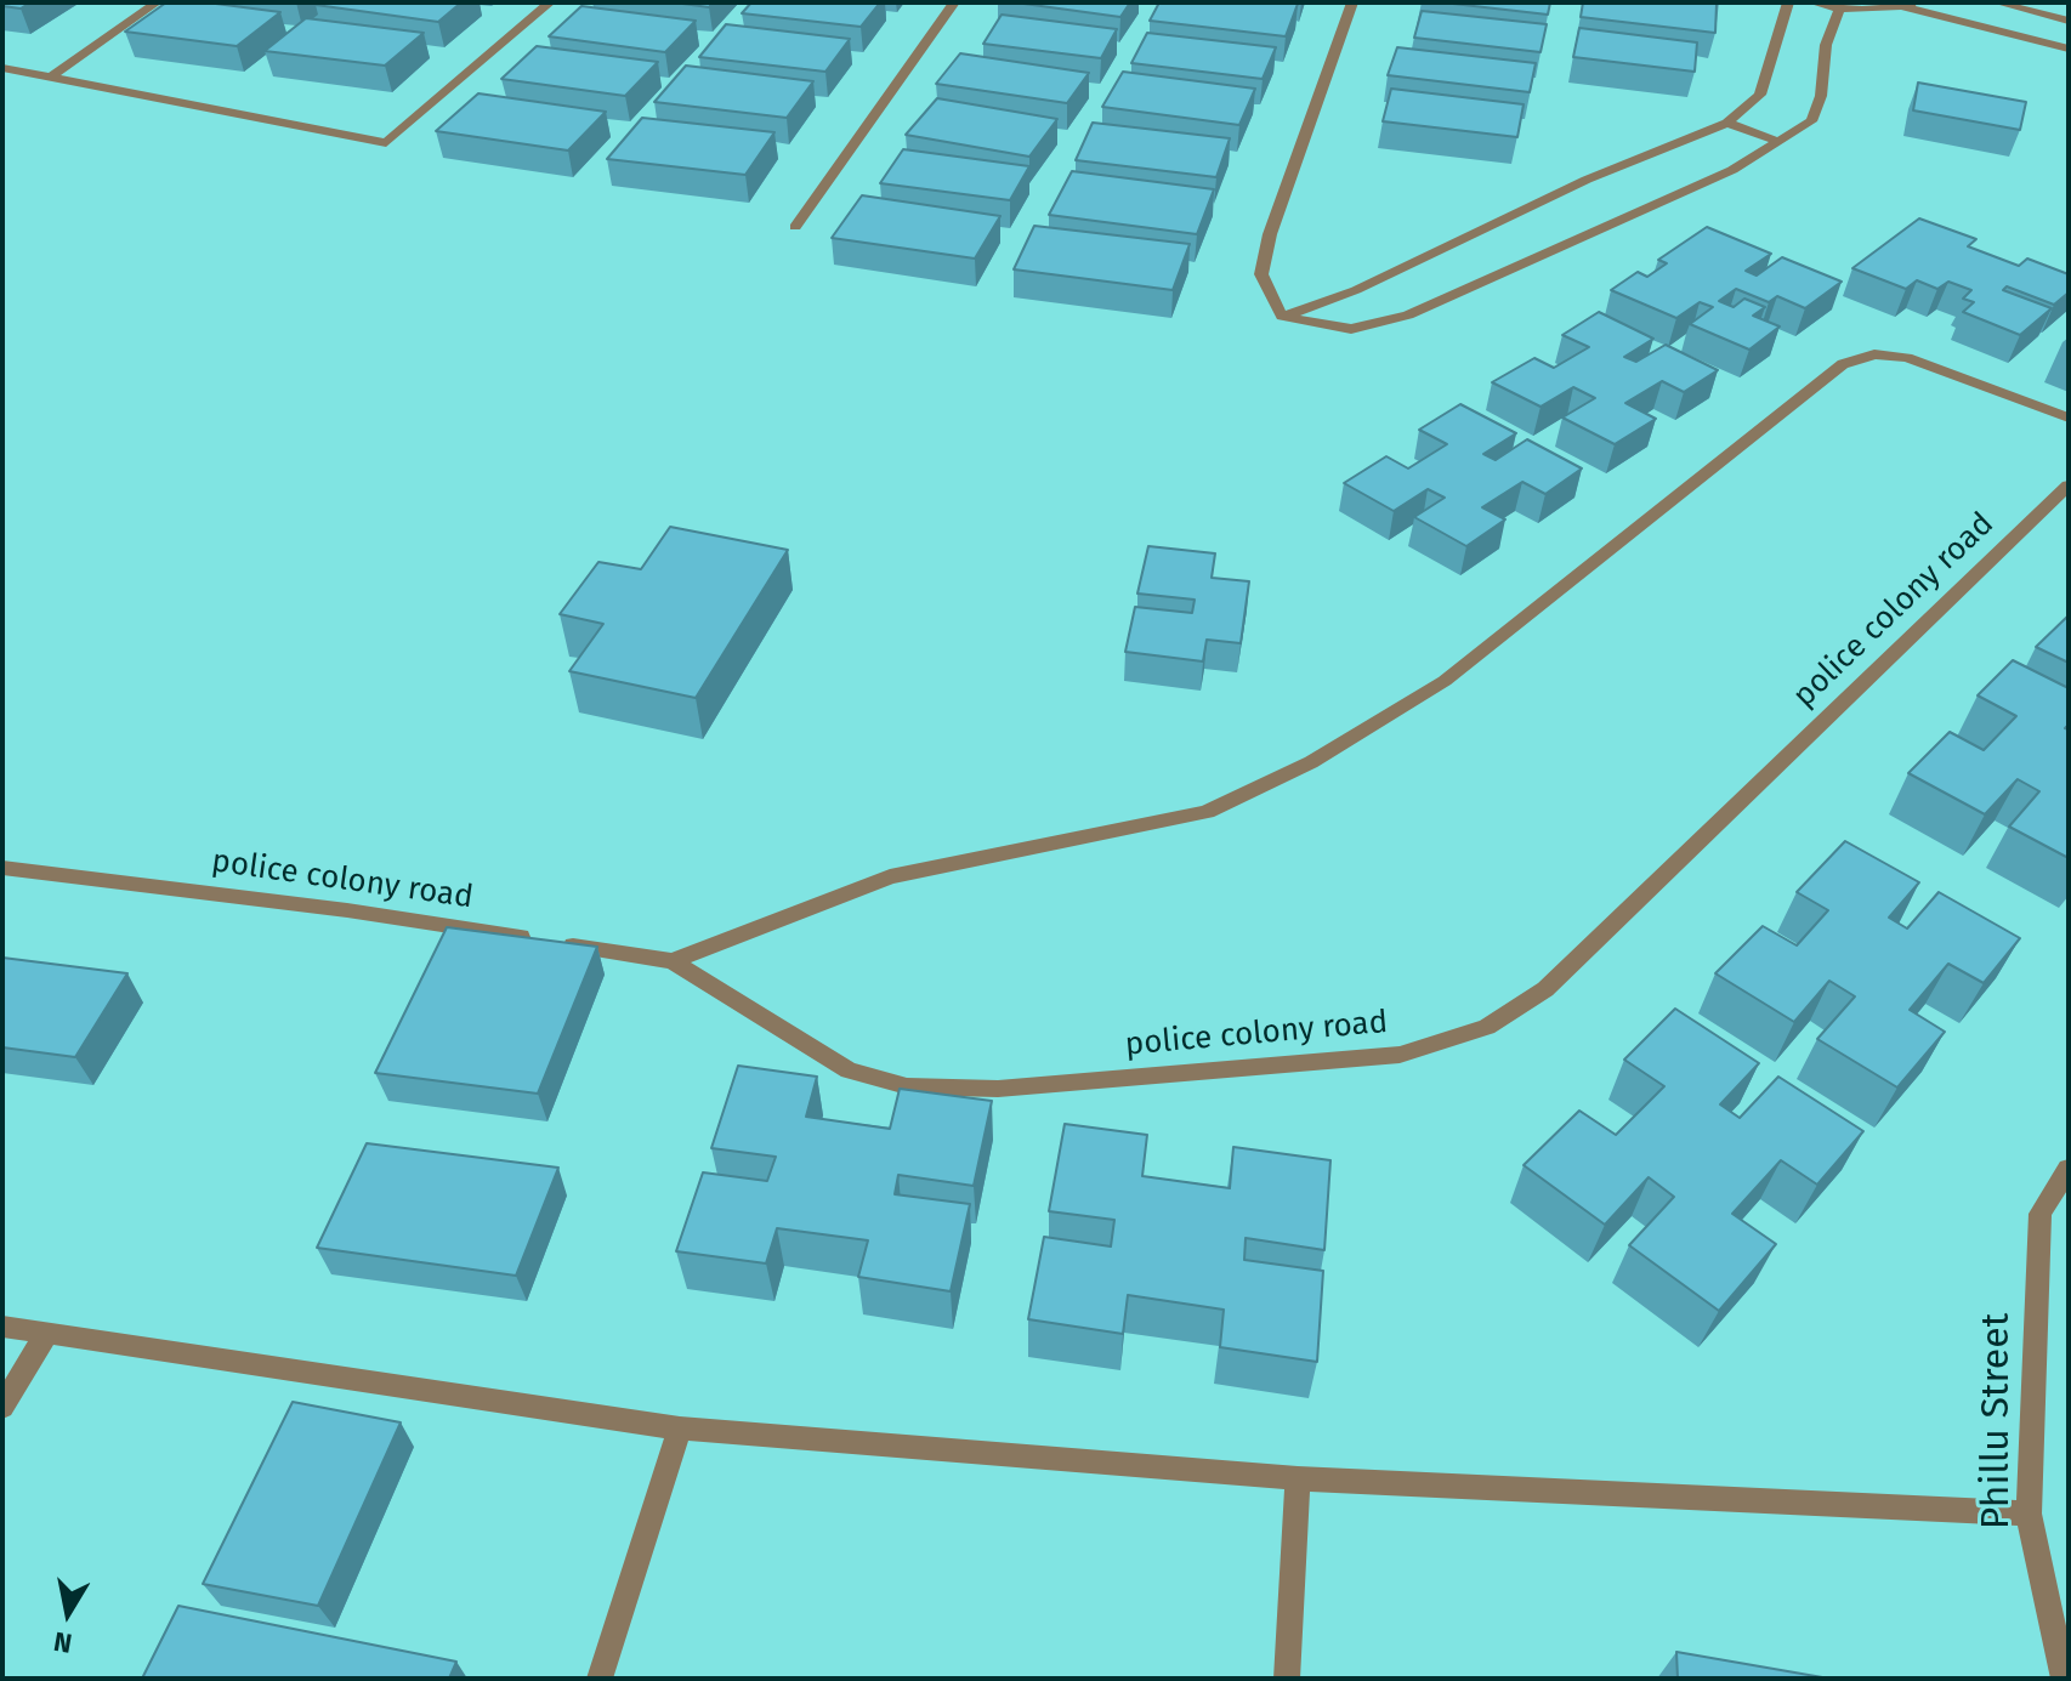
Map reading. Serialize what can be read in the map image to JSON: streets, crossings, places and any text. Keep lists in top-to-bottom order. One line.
{"streets":{"street":["police colony road","Phillu Street"]},"north":"bottom"}
